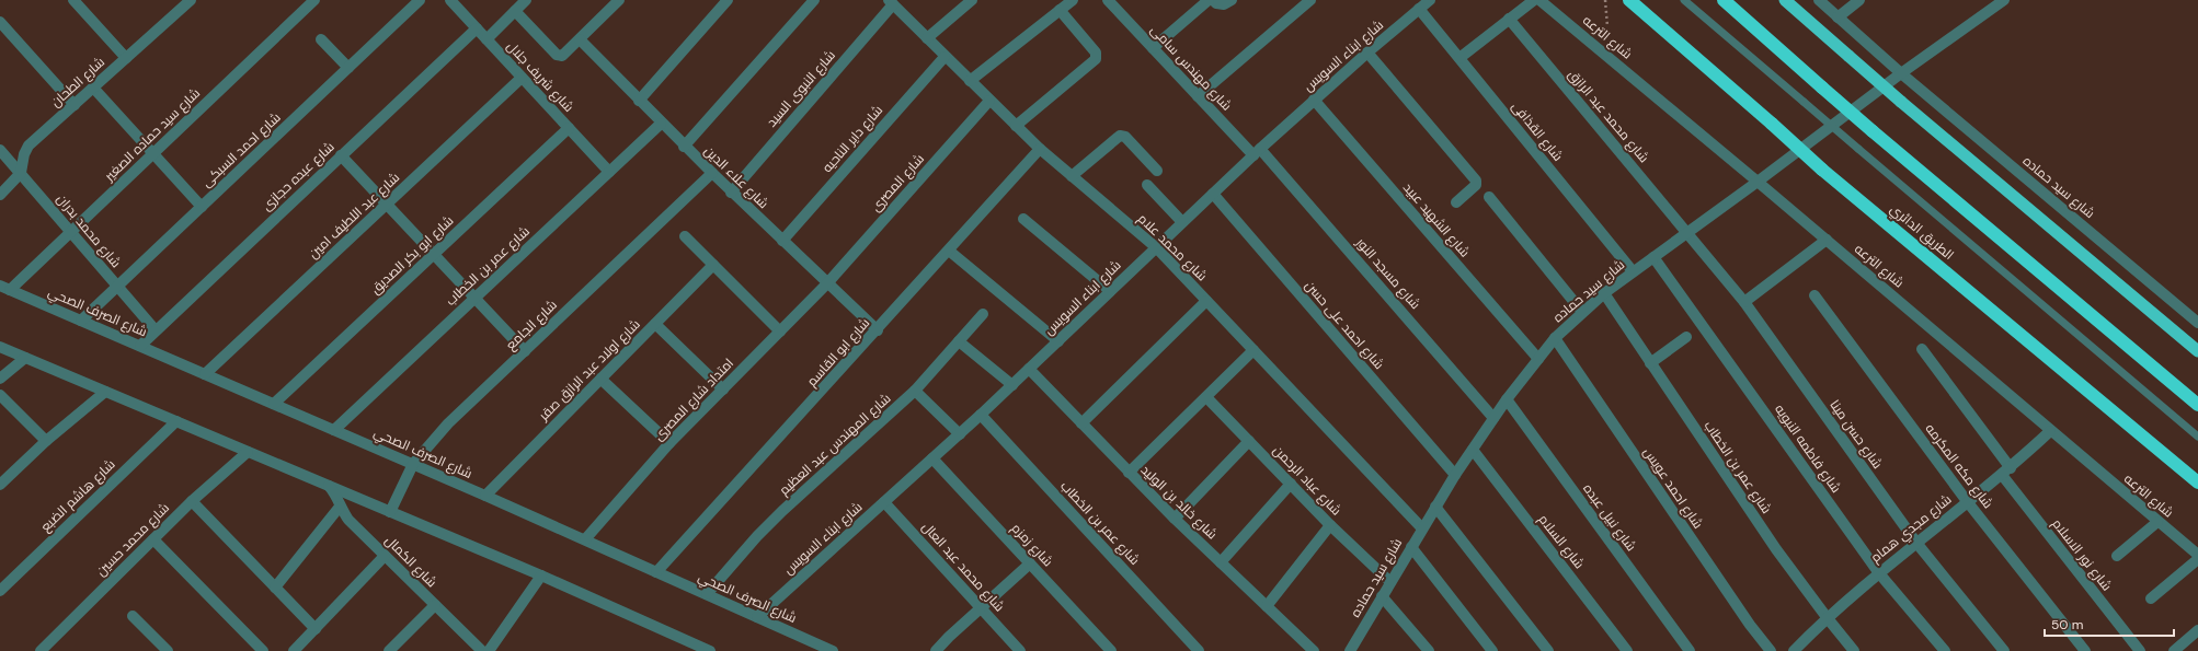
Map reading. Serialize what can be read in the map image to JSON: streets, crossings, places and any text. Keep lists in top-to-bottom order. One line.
{"streets":{"highway":["الطريق الدائري"],"street":["شارع الترعه","شارع ابناء السويس","شارع مهندس سامى","شارع شريف جلال","شارع الطحان","شارع النبوى السيد","شارع محمد عبد الرازق","شارع القذافى","شارع سيد حماده الصغير","شارع داير الناحيه","شارع احمد السبكى","شارع عبده حجازى","شارع علاء الدين","شارع المصرى","شارع سيد حماده","شارع عبد اللطيف امين","شارع الشهيد عبيد","شارع محمد بدران","شارع محمد علام","شارع ابو بكر الصديق","شارع عمر بن الخطاب","شارع مسجد النور","شارع الصرف الصحي","شارع الجامع","شارع احمد على حسن","شارع ابو القاسم","شارع اولاد عبد الرازق صقر","امتداد شارع المصرى","شارع حسن مينا","شارع المهندس عبد العظيم","شارع فاطمه النبويه","شارع مكه المكرمه","شارع عباد الرحمن","شارع احمد عويس","شارع هاشم الضبع","شارع خالد بن الوليد","شارع نبيل عبده","شارع مجدي همام","شارع محمد حسين","شارع السلام","شارع زمزم","شارع نور الاسلام","شارع الكمال","شارع محمد عبد العال"]},"crossings":[["شارع الترعه","شارع سيد حماده"],["شارع الترعه","شارع مجدي همام"],["شارع ابناء السويس","شارع مهندس سامى"],["شارع ابناء السويس","شارع القذافى"],["شارع ابناء السويس","شارع الشهيد عبيد"],["شارع ابناء السويس","شارع محمد علام"],["شارع ابناء السويس","شارع عمر بن الخطاب"],["شارع ابناء السويس","شارع مسجد النور"],["شارع ابناء السويس","شارع الصرف الصحي"],["شارع ابناء السويس","شارع احمد على حسن"],["شارع ابناء السويس","شارع خالد بن الوليد"],["شارع ابناء السويس","شارع زمزم"],["شارع ابناء السويس","شارع محمد عبد العال"],["شارع مهندس سامى","شارع مسجد النور"],["شارع شريف جلال","شارع عبده حجازى"],["شارع شريف جلال","شارع عبد اللطيف امين"],["شارع شريف جلال","شارع ابو بكر الصديق"],["شارع شريف جلال","شارع عمر بن الخطاب"],["شارع الطحان","شارع محمد بدران"],["شارع النبوى السيد","شارع علاء الدين"],["شارع النبوى السيد","شارع محمد علام"],["شارع محمد عبد الرازق","شارع سيد حماده"],["شارع محمد عبد الرازق","شارع حسن مينا"],["شارع القذافى","شارع سيد حماده"],["شارع سيد حماده الصغير","شارع محمد بدران"],["شارع سيد حماده الصغير","شارع الصرف الصحي"],["شارع داير الناحيه","شارع علاء الدين"],["شارع داير الناحيه","شارع محمد علام"],["شارع احمد السبكى","شارع محمد بدران"],["شارع احمد السبكى","شارع الصرف الصحي"],["شارع عبده حجازى","شارع محمد بدران"],["شارع عبده حجازى","شارع الصرف الصحي"],["شارع علاء الدين","شارع المصرى"],["شارع علاء الدين","شارع عمر بن الخطاب"],["شارع علاء الدين","شارع الجامع"],["شارع علاء الدين","شارع ابو القاسم"],["شارع علاء الدين","امتداد شارع المصرى"],["شارع المصرى","شارع محمد علام"],["شارع المصرى","امتداد شارع المصرى"],["شارع سيد حماده","شارع الشهيد عبيد"],["شارع سيد حماده","شارع محمد علام"],["شارع سيد حماده","شارع عمر بن الخطاب"],["شارع سيد حماده","شارع مسجد النور"],["شارع سيد حماده","شارع احمد على حسن"],["شارع سيد حماده","شارع حسن مينا"],["شارع سيد حماده","شارع فاطمه النبويه"],["شارع سيد حماده","شارع عباد الرحمن"],["شارع سيد حماده","شارع احمد عويس"],["شارع سيد حماده","شارع نبيل عبده"],["شارع سيد حماده","شارع السلام"],["شارع عبد اللطيف امين","شارع الصرف الصحي"],["شارع محمد علام","شارع ابو القاسم"],["شارع ابو بكر الصديق","شارع الصرف الصحي"],["شارع عمر بن الخطاب","شارع الصرف الصحي"],["شارع عمر بن الخطاب","شارع مجدي همام"],["شارع الصرف الصحي","شارع الجامع"],["شارع الصرف الصحي","شارع ابو القاسم"],["شارع الصرف الصحي","شارع اولاد عبد الرازق صقر"],["شارع الصرف الصحي","امتداد شارع المصرى"],["شارع الصرف الصحي","شارع المهندس عبد العظيم"],["شارع حسن مينا","شارع مجدي همام"],["شارع فاطمه النبويه","شارع مجدي همام"],["شارع مكه المكرمه","شارع مجدي همام"],["شارع مجدي همام","شارع نور الاسلام"]],"scale_bar":"50 m"}
